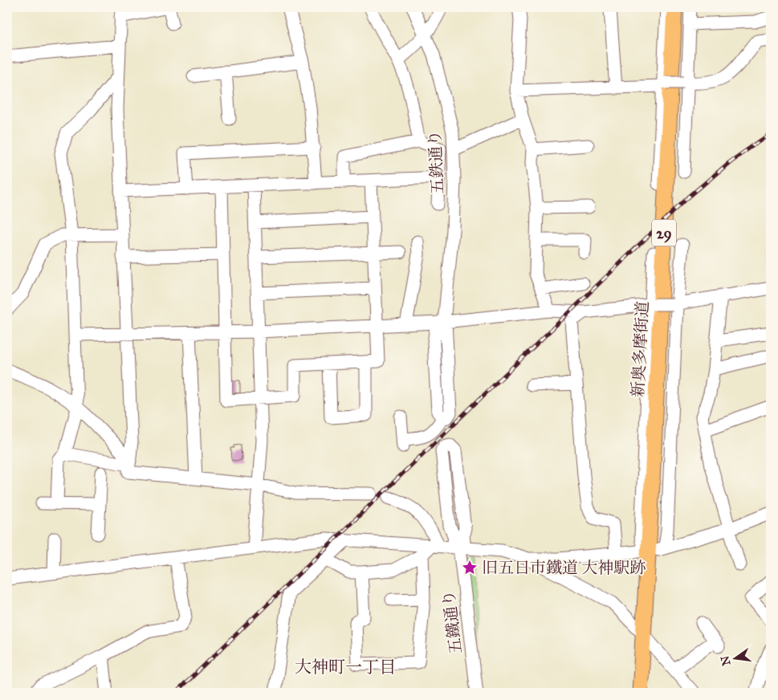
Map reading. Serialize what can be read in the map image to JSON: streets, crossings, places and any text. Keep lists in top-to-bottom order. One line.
{"streets":{"main road":["29","新奥多摩街道"],"street":["五鉄通り","五鐵通り"]},"districts":["大神町一丁目"],"places":{"place":["旧五日市鐵道 大神駅跡"]},"north":"left"}
